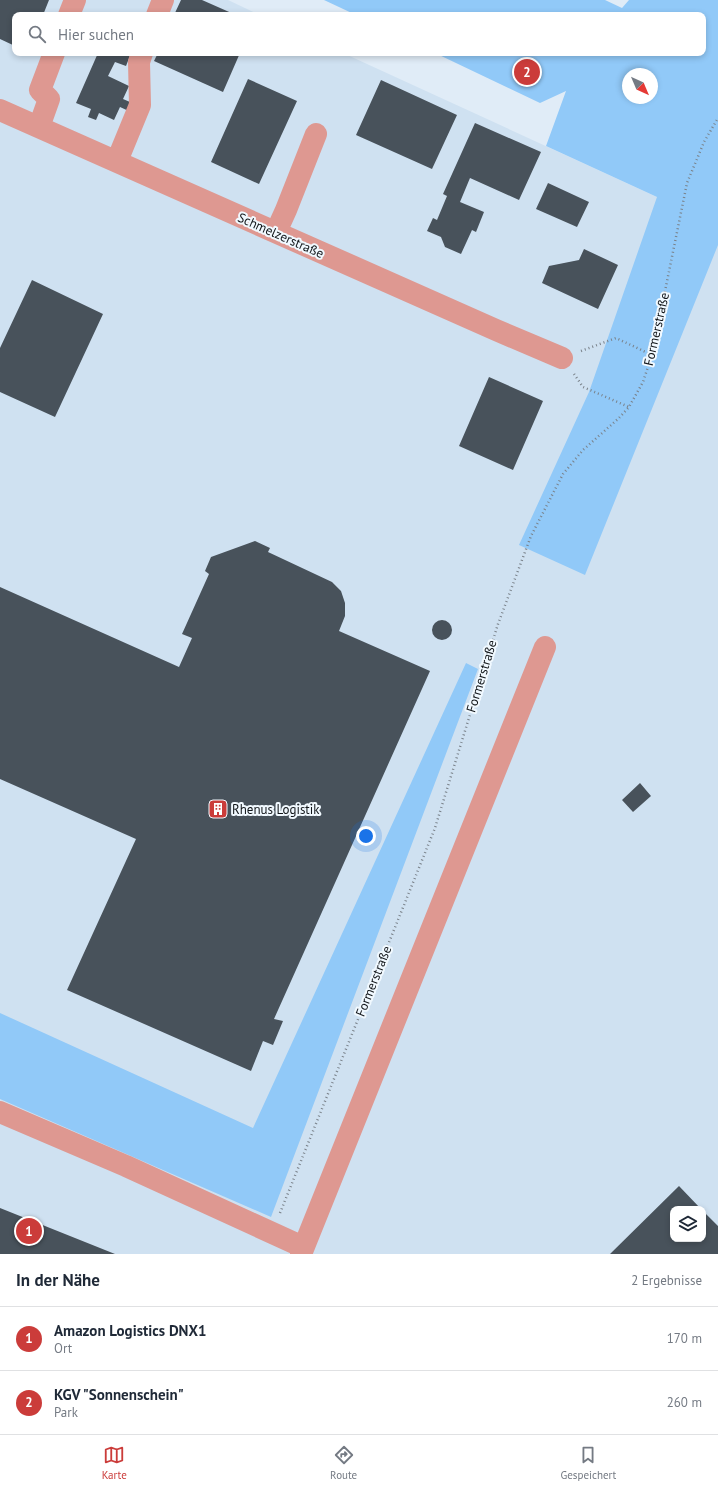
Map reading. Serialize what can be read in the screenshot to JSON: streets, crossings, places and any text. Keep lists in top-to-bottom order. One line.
{"streets":{"street":["Schmelzerstraße"],"path":["Formerstraße"]},"places":{"building":["Rhenus Logistik"]},"north":"bottom right","page":{"search":"Hier suchen","pins":["2","1"],"heading":["In der Nähe","2 Ergebnisse"],"list":[{"mark":"1","name":"Amazon Logistics DNX1","note":"Ort","value":"170 m"},{"mark":"2","name":"KGV \"Sonnenschein\"","note":"Park","value":"260 m"}],"nav":["Karte","Route","Gespeichert"]}}
